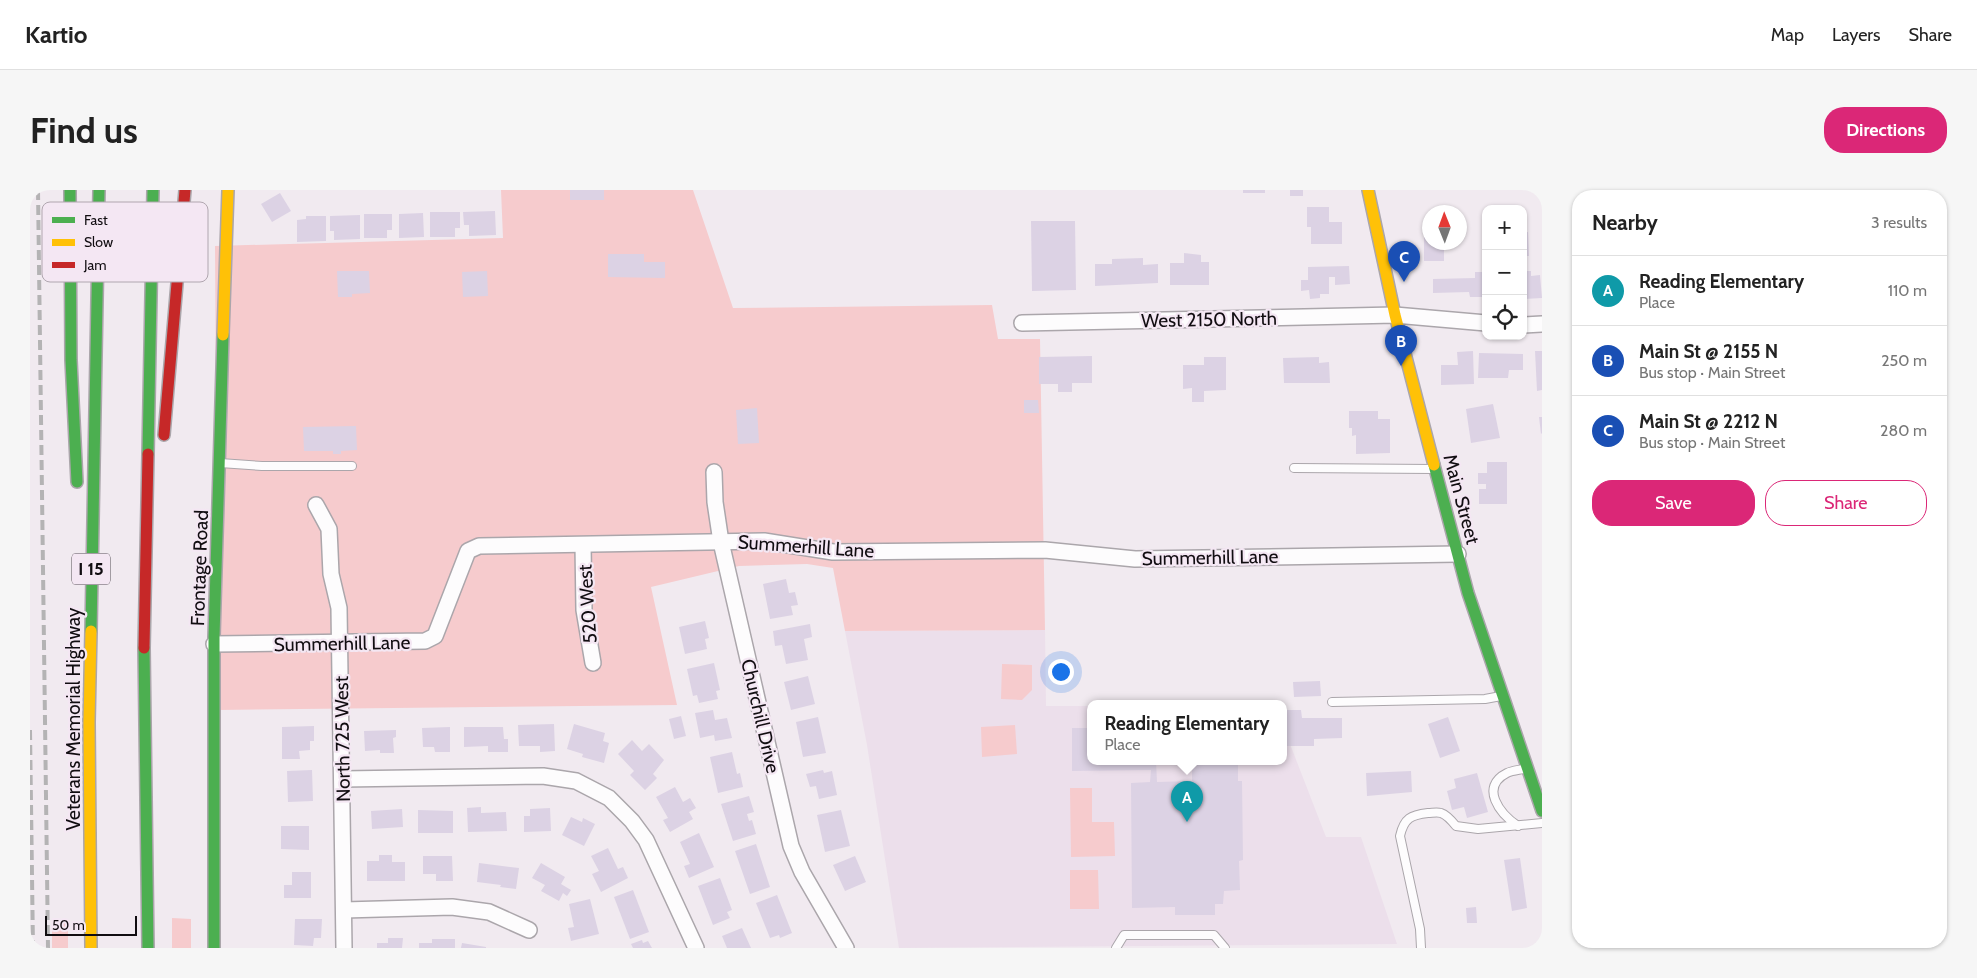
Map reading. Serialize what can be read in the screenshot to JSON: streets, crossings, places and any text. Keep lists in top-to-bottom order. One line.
{"streets":{"main road":["Main Street","Frontage Road","I 15","Veterans Memorial Highway"],"street":["West 2150 North","Summerhill Lane","520 West","Churchill Drive","North 725 West"]},"crossings":[["West 2150 North","Main Street"],["Main Street","Summerhill Lane"],["Summerhill Lane","Frontage Road"],["Summerhill Lane","520 West"],["Summerhill Lane","Churchill Drive"],["Summerhill Lane","North 725 West"]],"legend":["Fast","Slow","Jam"],"scale_bar":"50 m","north":"top","page":{"header":"Kartio","nav":["Map","Layers","Share"],"buttons":["Directions",["Save","Share"]],"title":"Find us","heading":["Nearby","3 results"],"map_buttons":["+","−"],"pins":["C","B","A"],"list":[{"mark":"A","name":"Reading Elementary","note":"Place","value":"110 m"},{"mark":"B","name":"Main St @ 2155 N","note":"Bus stop · Main Street","value":"250 m"},{"mark":"C","name":"Main St @ 2212 N","note":"Bus stop · Main Street","value":"280 m"}],"popup":["Reading Elementary","Place"],"scale":"50 m"}}
